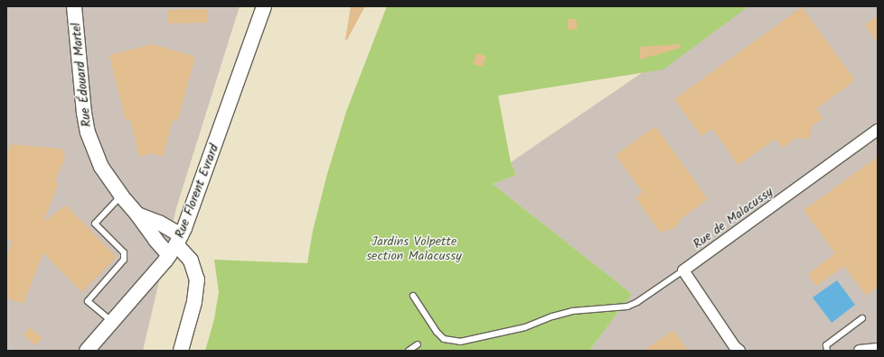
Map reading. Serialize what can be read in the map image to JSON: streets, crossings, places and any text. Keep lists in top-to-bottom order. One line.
{"streets":{"street":["Rue Édouard Martel","Rue Florent Evrard","Rue de Malacussy"]},"crossings":[["Rue Édouard Martel","Rue Florent Evrard"]],"parks":["Jardins Volpette section Malacussy"]}
